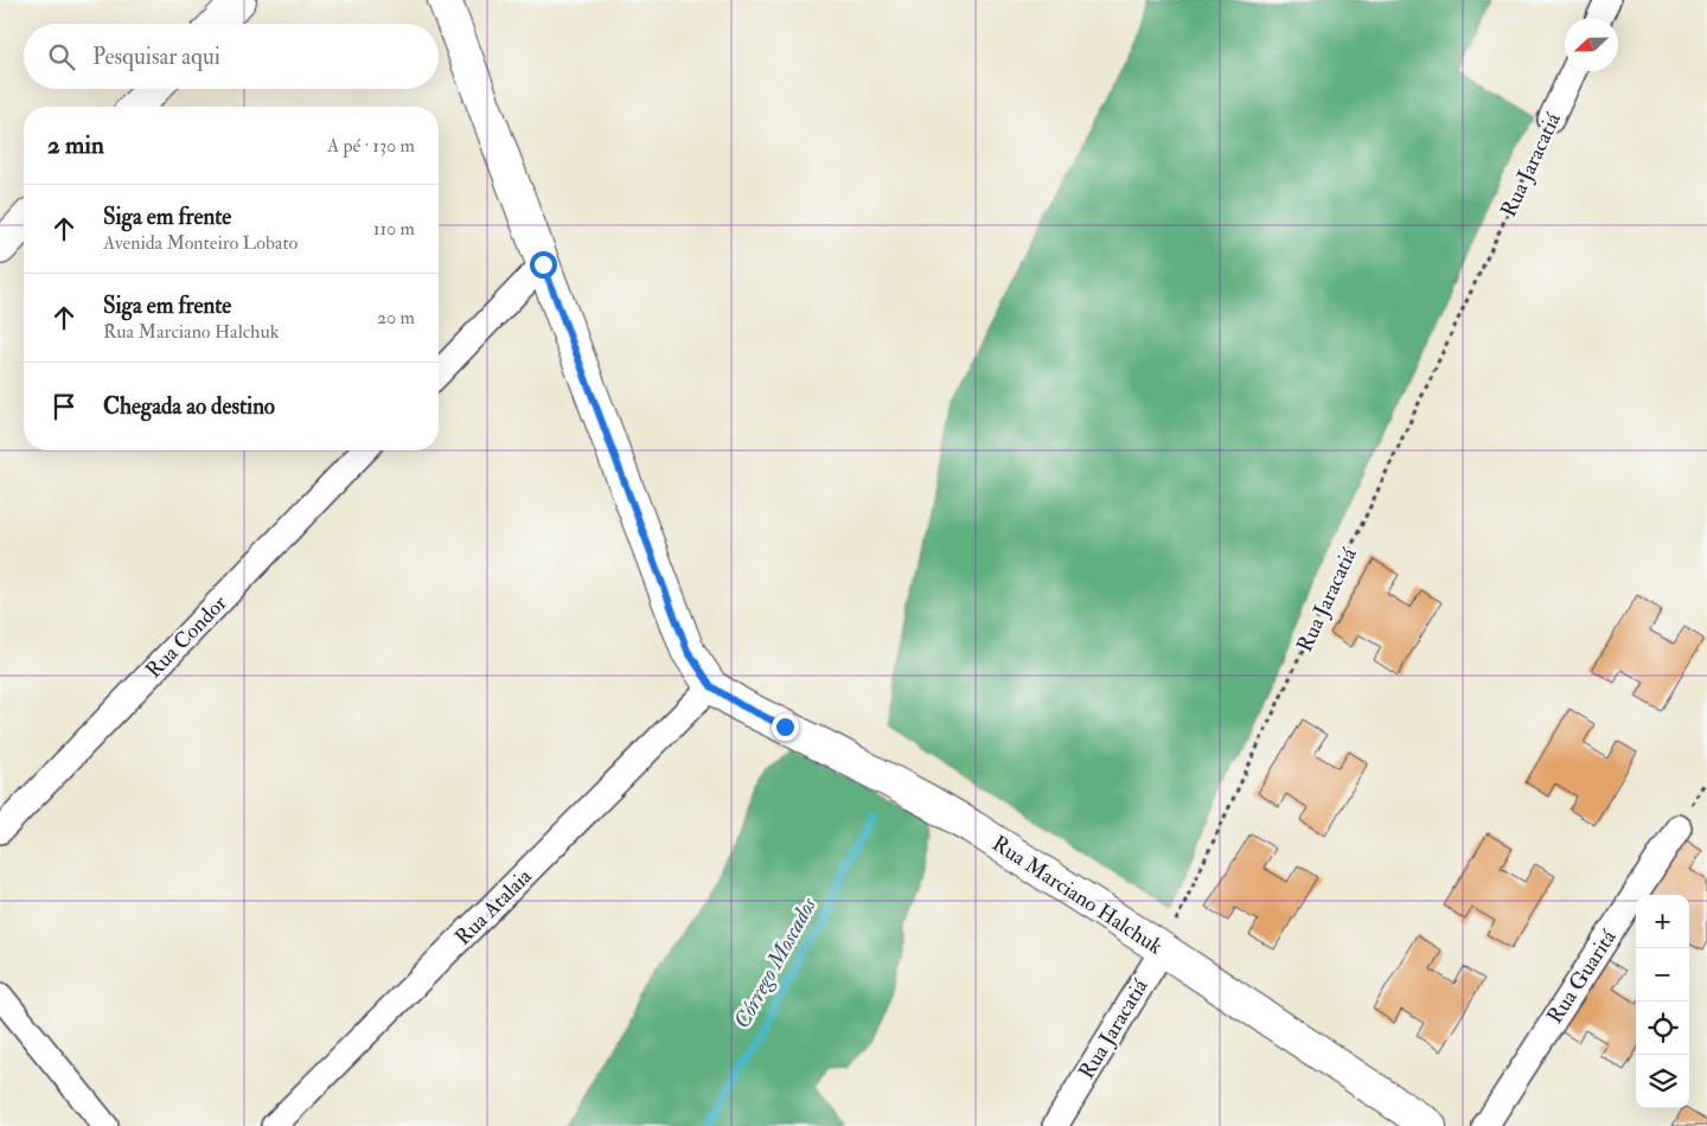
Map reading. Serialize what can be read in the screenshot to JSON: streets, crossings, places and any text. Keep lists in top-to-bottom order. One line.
{"streets":{"street":["Rua Jaracatiá","Rua Condor","Rua Marciano Halchuk","Rua Atalaia","Rua Guaritá"]},"crossings":[["Rua Jaracatiá","Rua Marciano Halchuk"],["Rua Marciano Halchuk","Rua Atalaia"]],"water":["Córrego Moscados"],"north":"left","page":{"search":"Pesquisar aqui","heading":["2 min","A pé · 130 m"],"list":[["Siga em frente","Avenida Monteiro Lobato","110 m"],["Siga em frente","Rua Marciano Halchuk","20 m"],"Chegada ao destino"],"map_buttons":["+","−"]}}
